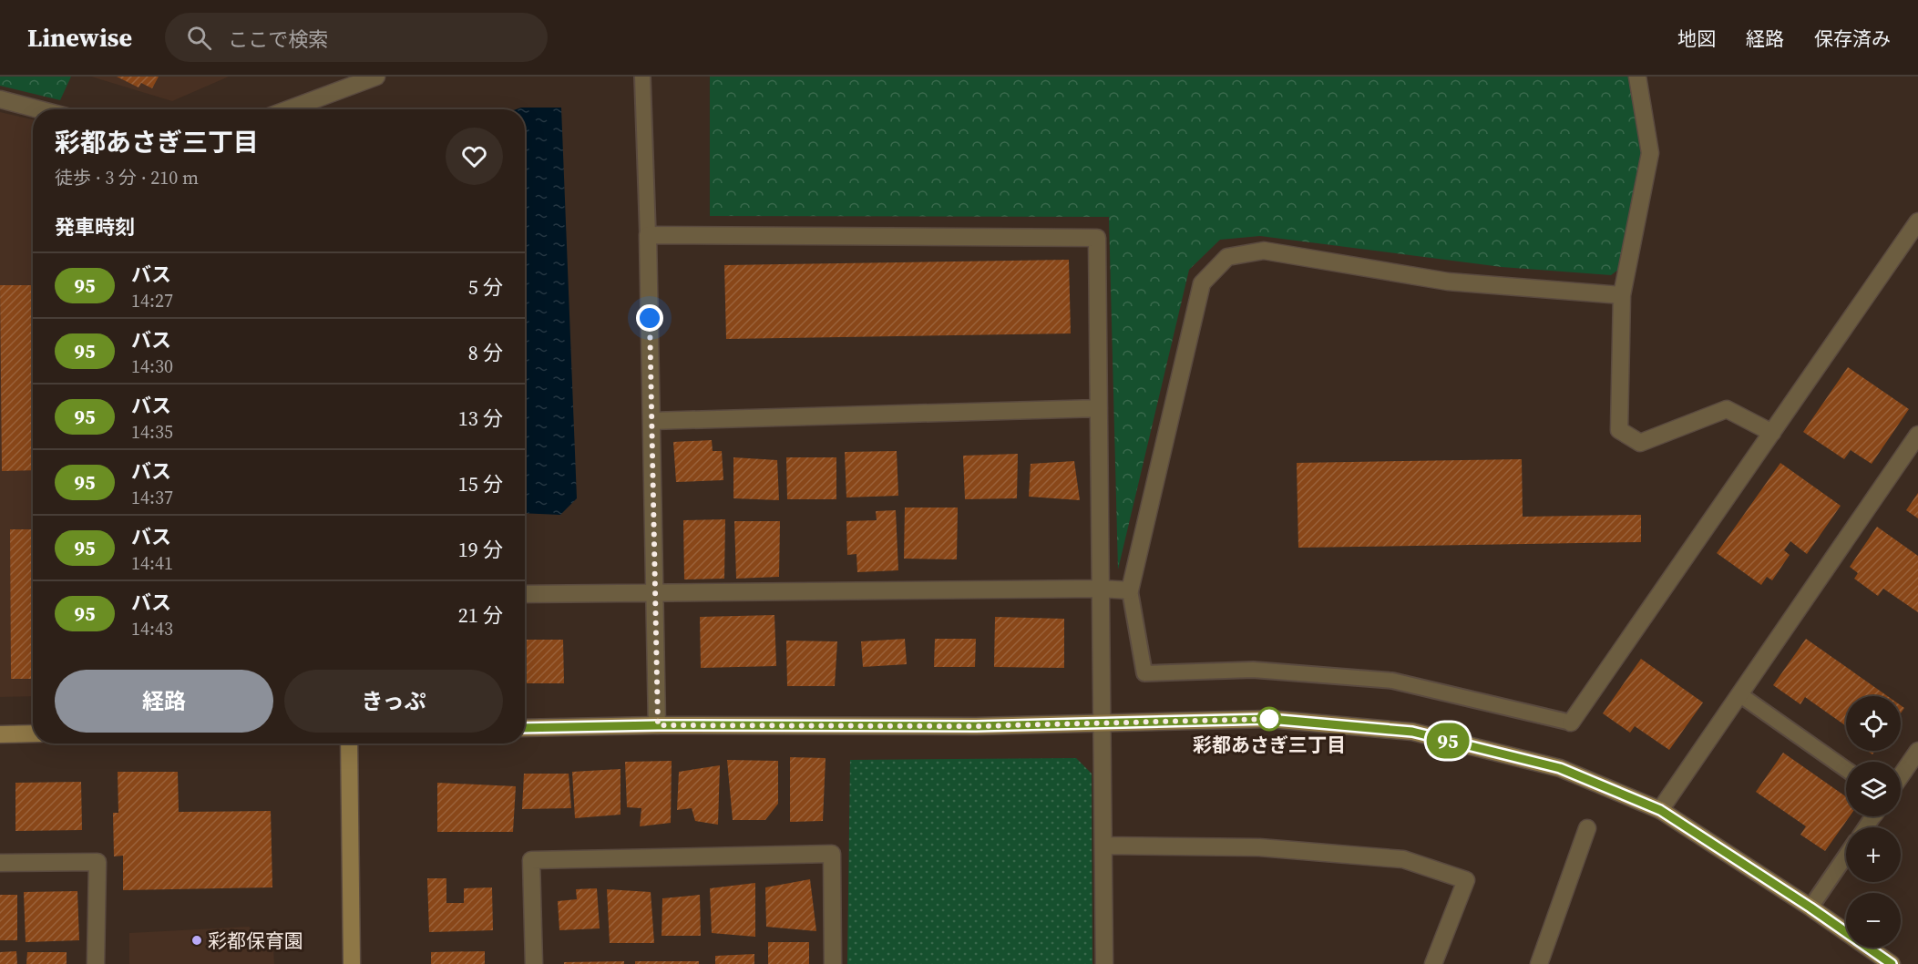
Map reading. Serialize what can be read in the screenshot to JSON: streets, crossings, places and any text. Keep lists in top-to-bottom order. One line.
{"places":["彩都あさぎ三丁目","彩都保育園"],"lines":["bus line 95"],"page":{"header":"Linewise","search":"ここで検索","nav":["地図","経路","保存済み"],"on_map":"95","heading":[["彩都あさぎ三丁目","徒歩 · 3 分 · 210 m"],"発車時刻"],"list":[{"mark":"95","name":"バス","note":"14:27","value":"5 分"},{"mark":"95","name":"バス","note":"14:30","value":"8 分"},{"mark":"95","name":"バス","note":"14:35","value":"13 分"},{"mark":"95","name":"バス","note":"14:37","value":"15 分"},{"mark":"95","name":"バス","note":"14:41","value":"19 分"},{"mark":"95","name":"バス","note":"14:43","value":"21 分"}],"buttons":["経路","きっぷ"],"map_buttons":["+","−"]}}
